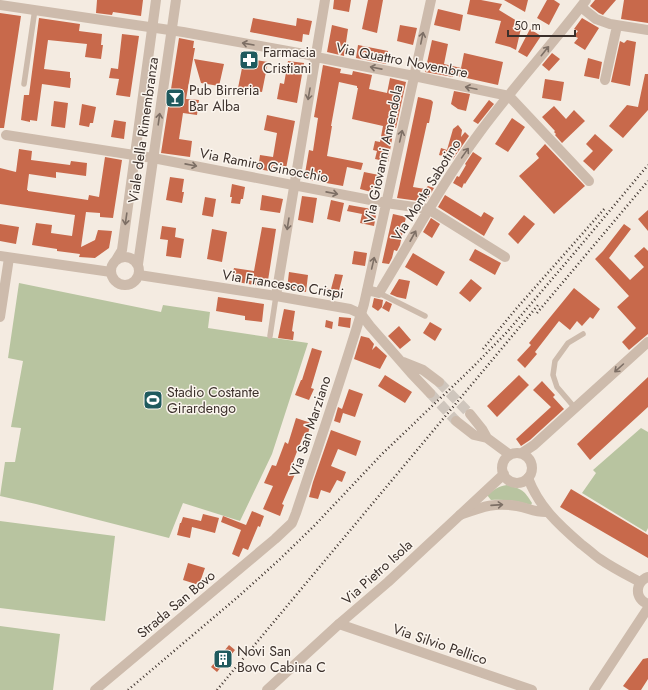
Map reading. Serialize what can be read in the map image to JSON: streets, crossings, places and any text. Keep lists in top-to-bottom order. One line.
{"streets":{"street":["Via Quattro Novembre","Viale della Rimembranza","Via Giovanni Amendola","Via Ramiro Ginocchio","Via Monte Sabotino","Via Francesco Crispi","Via San Marziano","Via Pietro Isola","Strada San Bovo","Via Silvio Pellico"]},"crossings":[["Via Quattro Novembre","Viale della Rimembranza"],["Via Quattro Novembre","Via Giovanni Amendola"],["Via Quattro Novembre","Via Monte Sabotino"],["Viale della Rimembranza","Via Ramiro Ginocchio"],["Viale della Rimembranza","Via Francesco Crispi"],["Via Giovanni Amendola","Via Ramiro Ginocchio"],["Via Giovanni Amendola","Via Francesco Crispi"],["Via Giovanni Amendola","Via San Marziano"],["Via Ramiro Ginocchio","Via Monte Sabotino"],["Via Francesco Crispi","Via San Marziano"],["Via San Marziano","Strada San Bovo"],["Via Pietro Isola","Via Silvio Pellico"]],"one_way":["Via Quattro Novembre","Via Giovanni Amendola","Via Ramiro Ginocchio","Via Monte Sabotino"],"places":{"pharmacy":["Farmacia Cristiani"],"bar":["Pub Birreria Bar Alba"],"sports":["Stadio Costante Girardengo"],"building":["Novi San Bovo Cabina C"]},"scale_bar":"50 m"}
